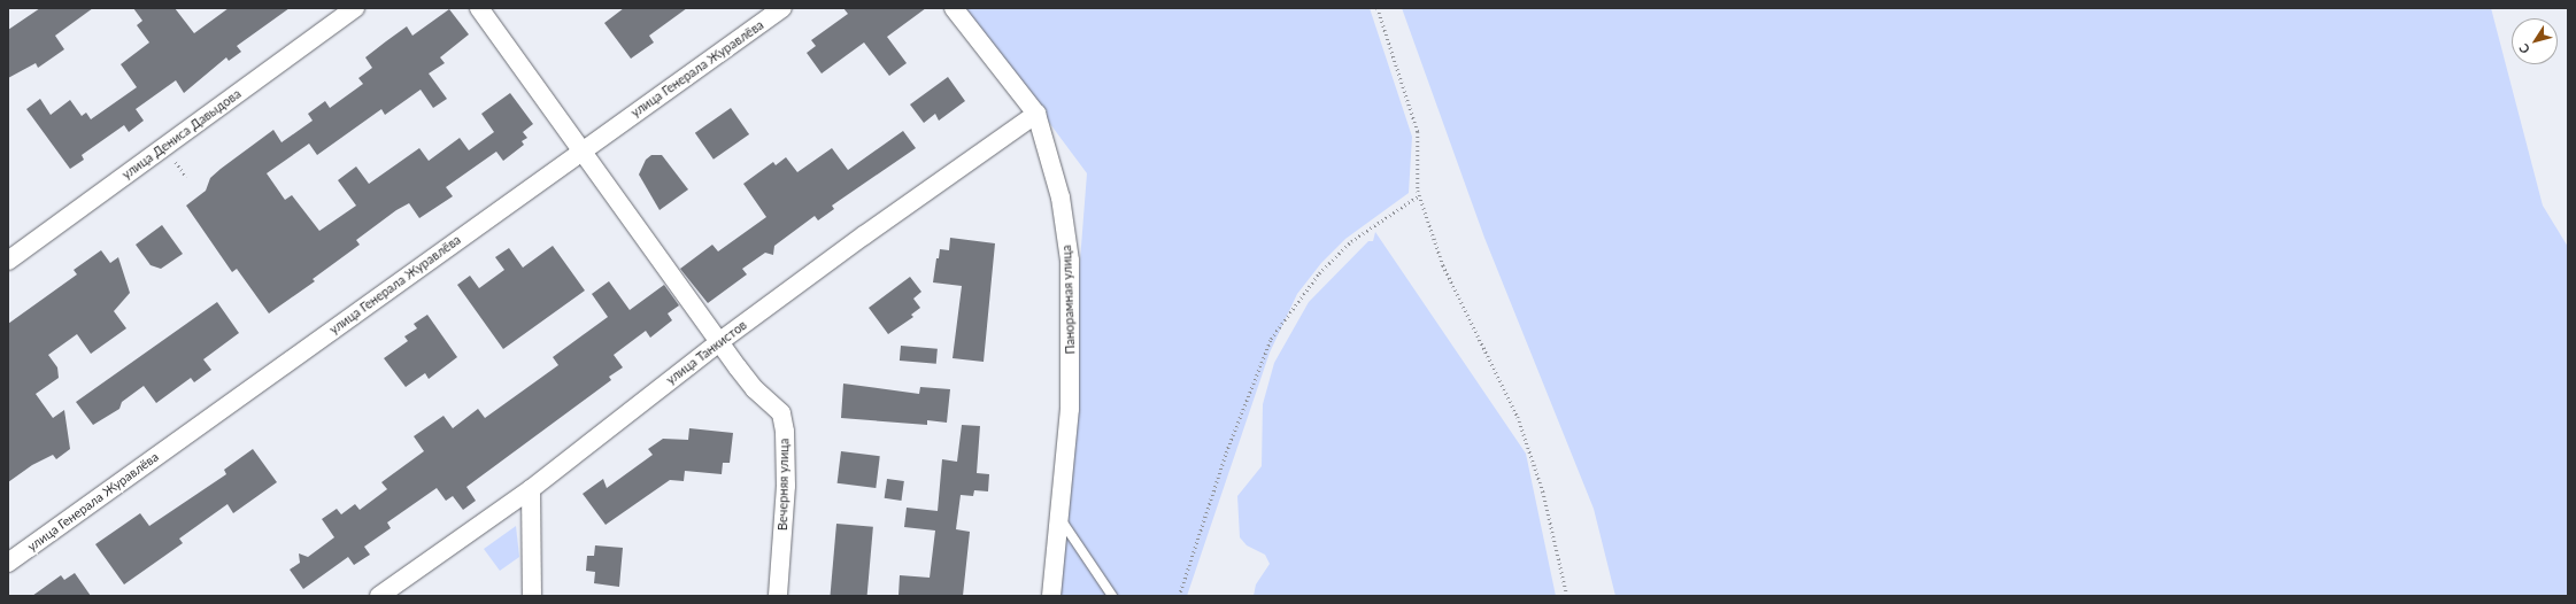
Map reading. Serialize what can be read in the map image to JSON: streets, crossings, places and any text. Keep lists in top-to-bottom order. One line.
{"streets":{"street":["улица Генерала Журавлёва","улица Дениса Давыдова","Панорамная улица","улица Танкистов","Вечерняя улица"]},"crossings":[["улица Генерала Журавлёва","Вечерняя улица"],["Панорамная улица","улица Танкистов"],["улица Танкистов","Вечерняя улица"]],"north":"bottom left"}
